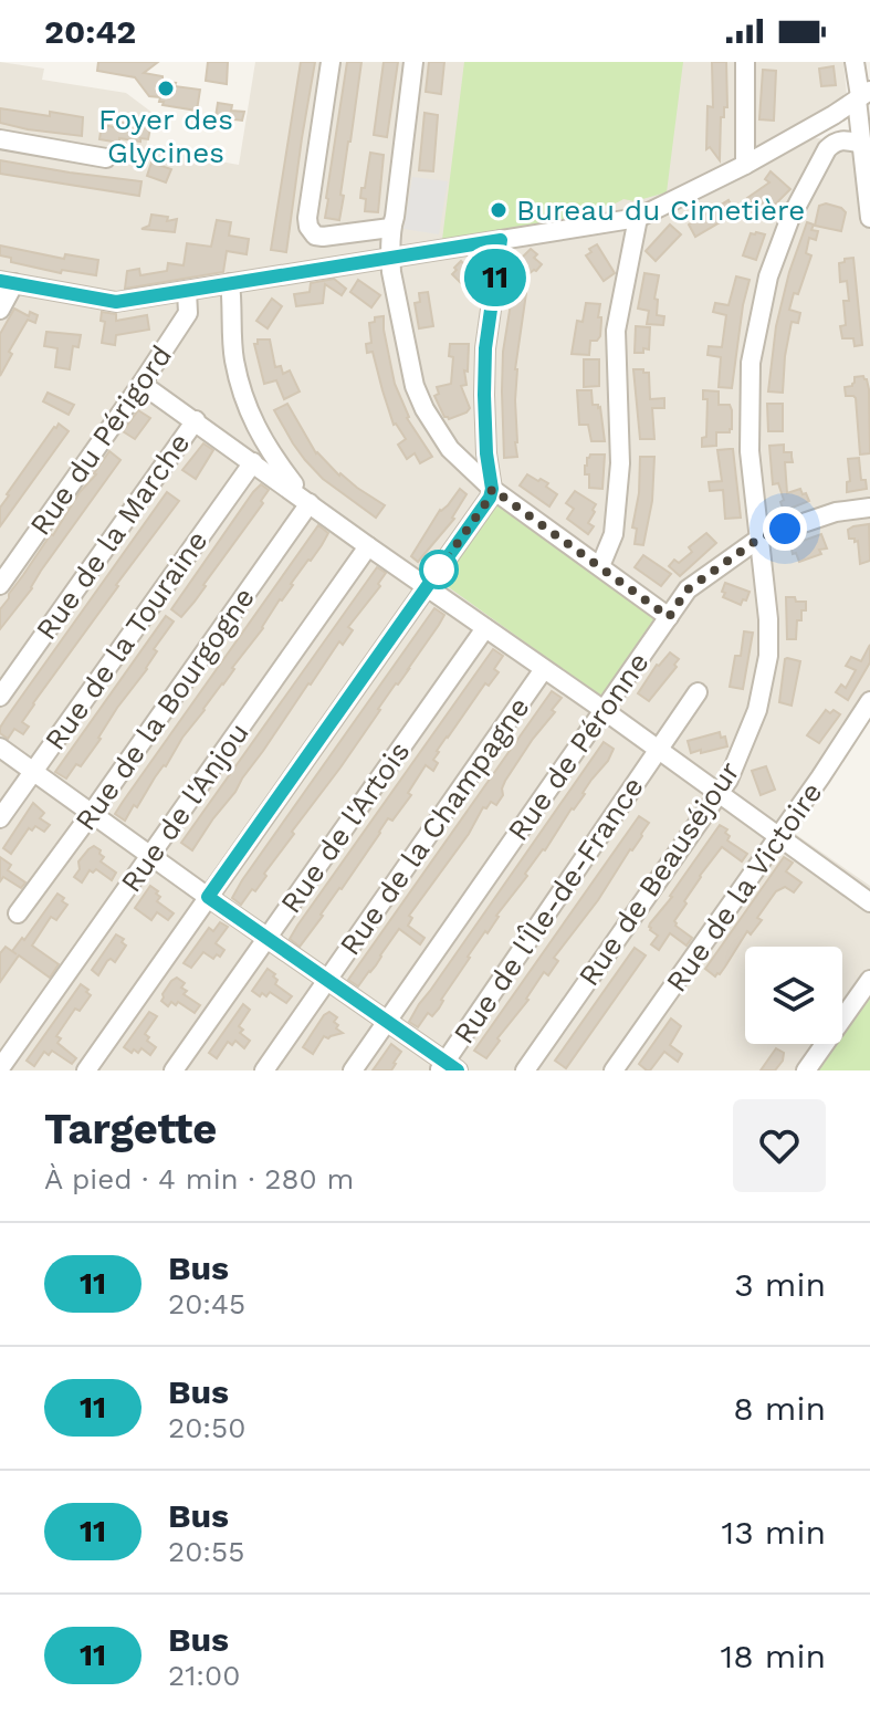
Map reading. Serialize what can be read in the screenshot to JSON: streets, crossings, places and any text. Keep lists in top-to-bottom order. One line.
{"streets":{"street":["Rue du Périgord","Rue de la Marche","Rue de la Touraine","Rue de la Bourgogne","Rue de Péronne","Rue de l'Anjou","Rue de la Champagne","Rue de l'Artois","Rue de Beauséjour","Rue de la Victoire","Rue de l'Île-de-France"]},"crossings":[["Rue de Péronne","Rue de Beauséjour"]],"places":["Foyer des Glycines","Bureau du Cimetière"],"lines":["bus line 11"],"page":{"status":"20:42","on_map":"11","heading":["Targette","À pied · 4 min · 280 m"],"list":[{"mark":"11","name":"Bus","note":"20:45","value":"3 min"},{"mark":"11","name":"Bus","note":"20:50","value":"8 min"},{"mark":"11","name":"Bus","note":"20:55","value":"13 min"},{"mark":"11","name":"Bus","note":"21:00","value":"18 min"}]}}
